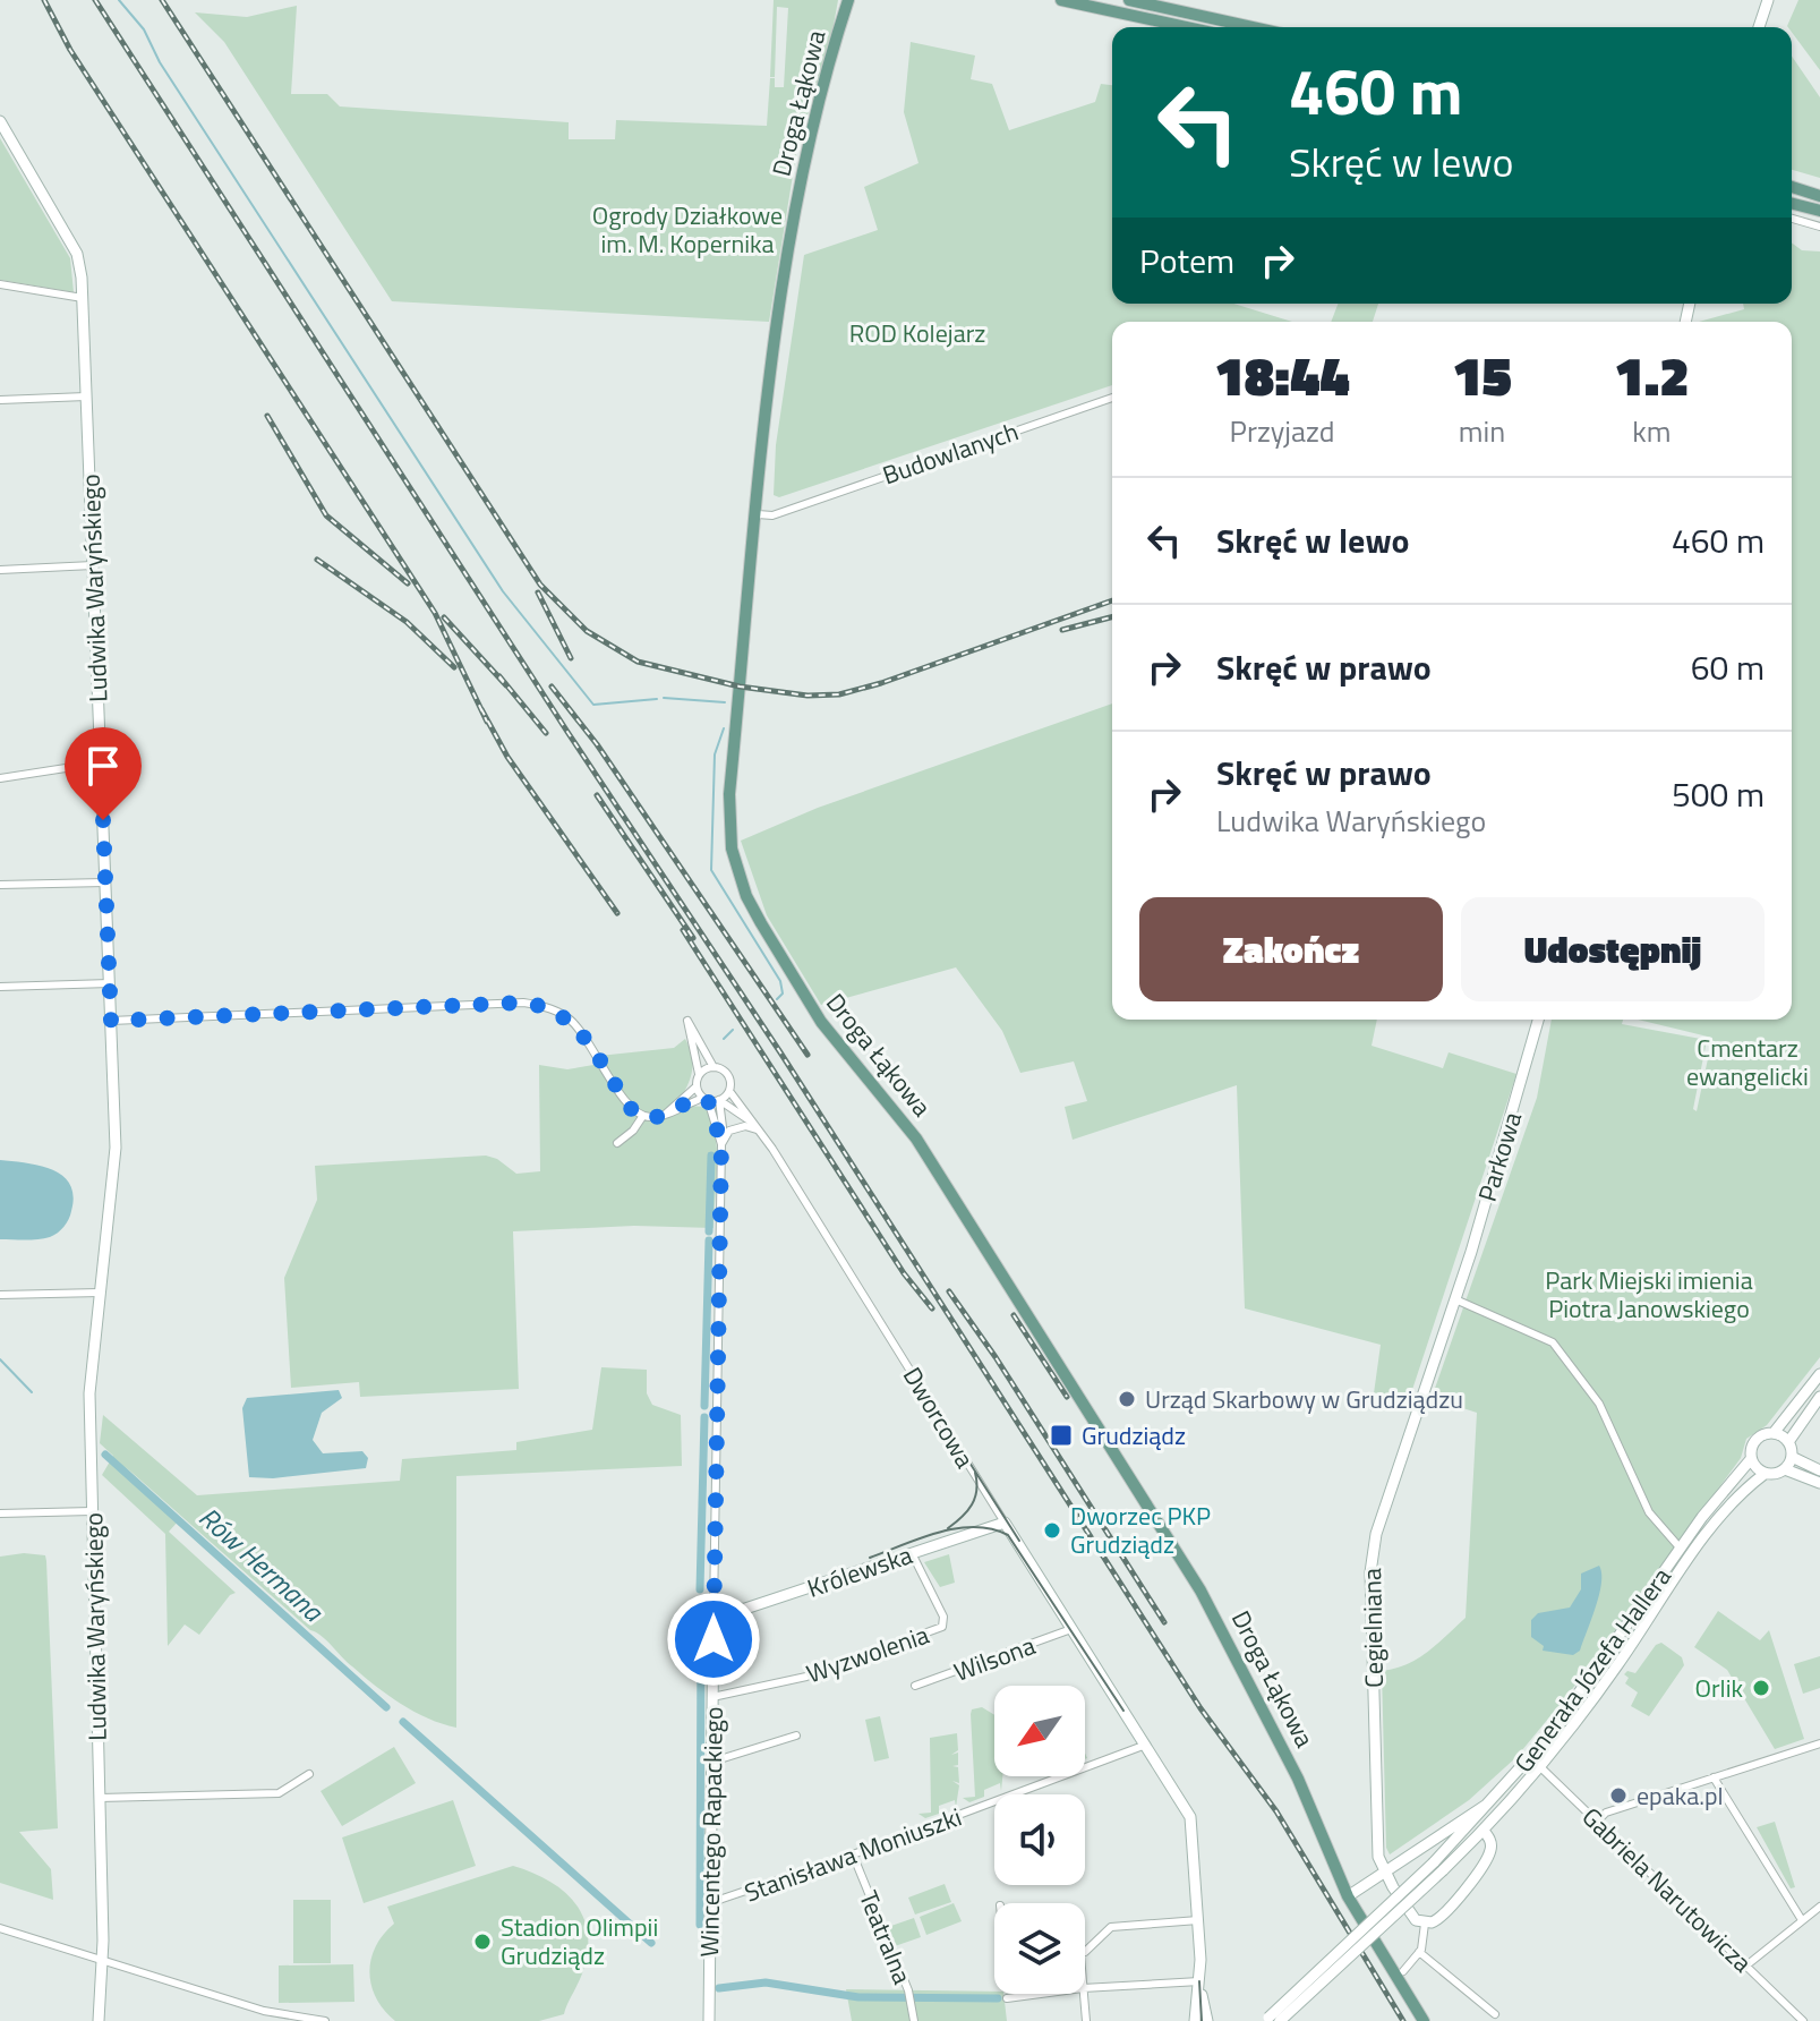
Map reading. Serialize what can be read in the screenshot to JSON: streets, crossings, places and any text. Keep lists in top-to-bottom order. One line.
{"streets":{"main road":["Droga Łąkowa"],"street":["Budowlanych","Ludwika Waryńskiego","Parkowa","Dworcowa","Królewska","Cegielniana","Wyzwolenia","Wilsona","Generała Józefa Hallera","Wincentego Rapackiego","Stanisława Moniuszki","Gabriela Narutowicza","Teatralna"]},"crossings":[["Droga Łąkowa","Budowlanych"],["Parkowa","Cegielniana"],["Dworcowa","Królewska"],["Dworcowa","Wilsona"],["Dworcowa","Wincentego Rapackiego"],["Dworcowa","Stanisława Moniuszki"],["Królewska","Wyzwolenia"],["Królewska","Wincentego Rapackiego"],["Wyzwolenia","Wincentego Rapackiego"],["Generała Józefa Hallera","Gabriela Narutowicza"],["Wincentego Rapackiego","Stanisława Moniuszki"],["Stanisława Moniuszki","Teatralna"]],"water":["Rów Hermana"],"parks":["Ogrody Działkowe im. M. Kopernika","ROD Kolejarz","Cmentarz ewangelicki","Park Miejski imienia Piotra Janowskiego"],"places":{"other":["Urząd Skarbowy w Grudziądzu","Dworzec PKP Grudziądz","Orlik","epaka.pl","Stadion Olimpii Grudziądz"],"transit":["Grudziądz"]},"north":"bottom left","page":{"turn":["460 m","Skręć w lewo"],"then":"Potem","eta":["18:44","Przyjazd","15","min","1.2","km"],"list":[{"name":"Skręć w lewo","value":"460 m"},{"name":"Skręć w prawo","value":"60 m"},{"name":"Skręć w prawo","note":"Ludwika Waryńskiego","value":"500 m"}],"buttons":["Zakończ","Udostępnij"]}}
